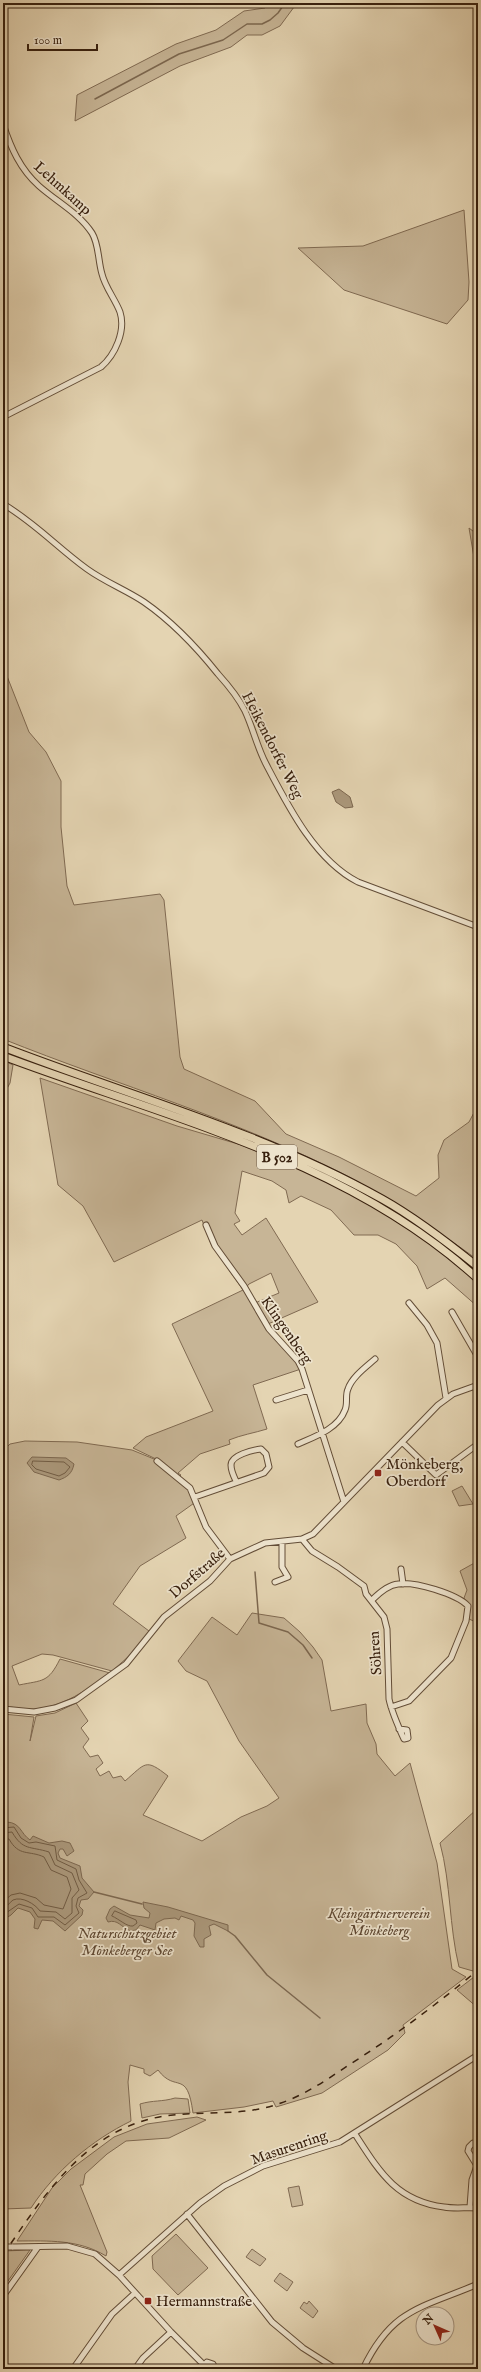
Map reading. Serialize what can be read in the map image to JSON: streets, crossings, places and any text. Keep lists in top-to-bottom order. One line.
{"streets":{"highway":["B 502"],"street":["Lehmkamp","Heikendorfer Weg","Klingenberg","Dorfstraße","Söhren","Masurenring"]},"crossings":[["Klingenberg","Dorfstraße"],["Dorfstraße","Söhren"]],"parks":["Kleingärtnerverein Mönkeberg","Naturschutzgebiet Mönkeberger See"],"places":{"transit":["Mönkeberg, Oberdorf","Hermannstraße"]},"scale_bar":"100 m","north":"top left"}
